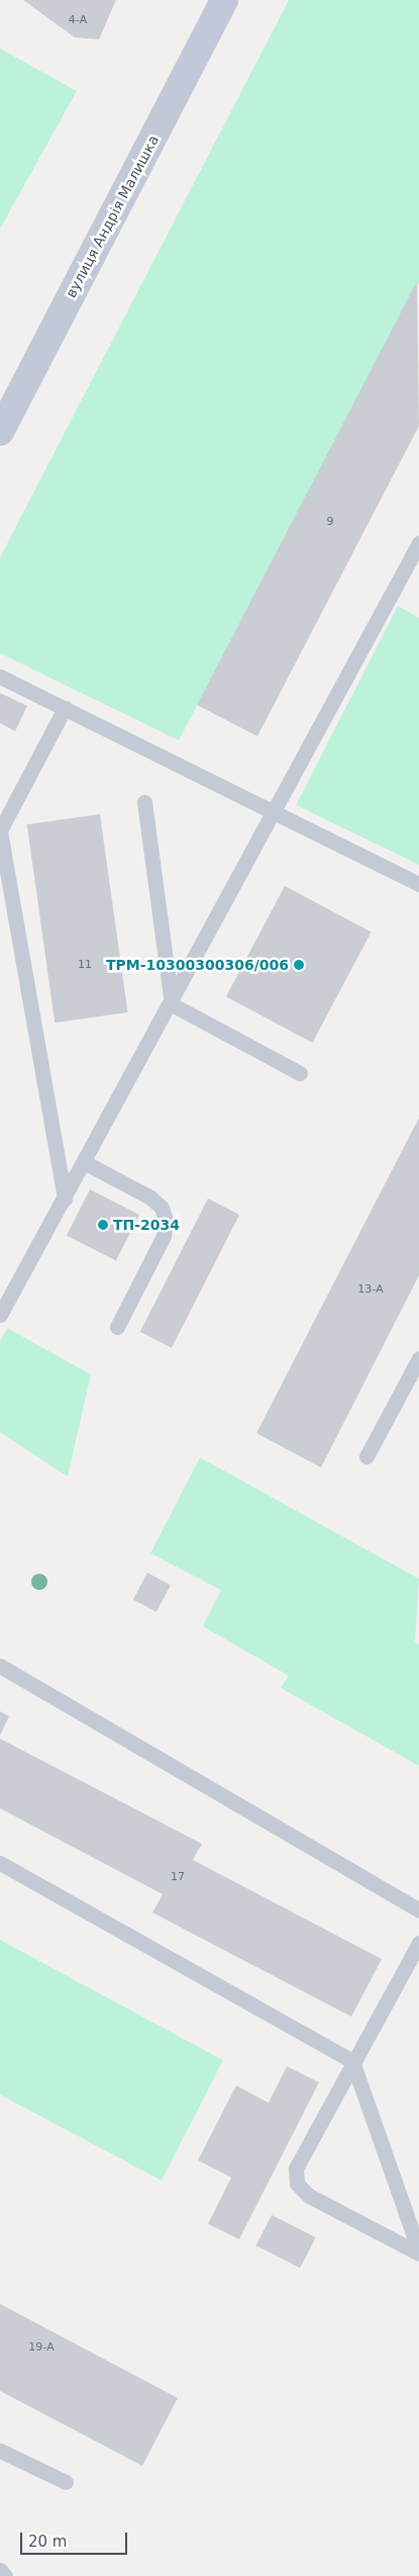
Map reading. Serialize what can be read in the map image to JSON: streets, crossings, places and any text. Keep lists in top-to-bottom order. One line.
{"streets":{"street":["вулиця Андрія Малишка"]},"places":["ТРМ-10300300306/006","ТП-2034"],"house_numbers":["4-А","9","11","13-А","17","19-А"],"scale_bar":"20 m"}
